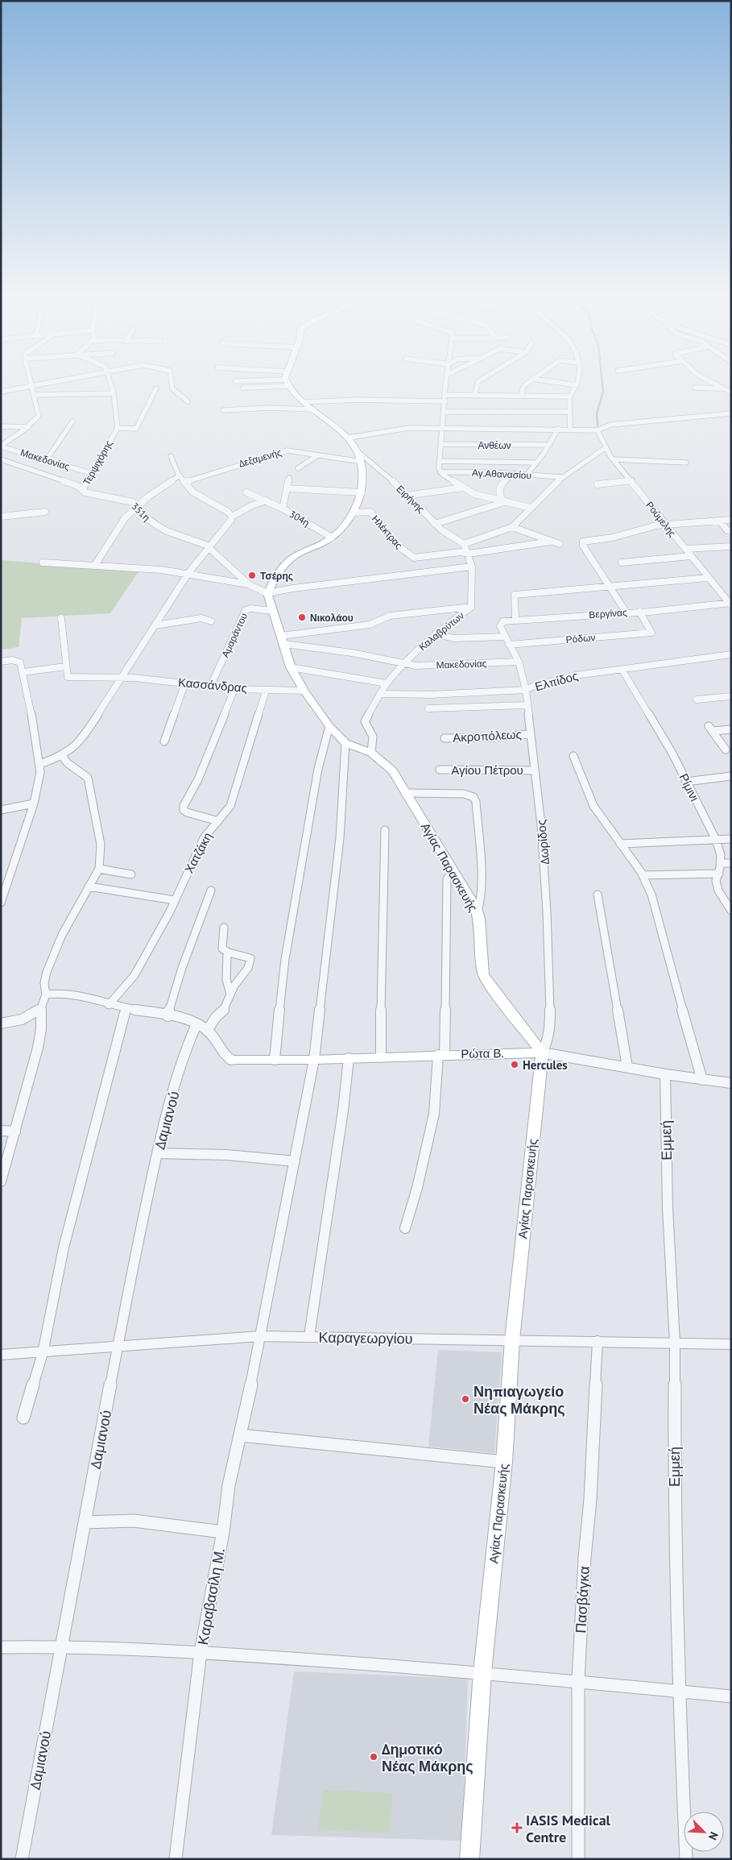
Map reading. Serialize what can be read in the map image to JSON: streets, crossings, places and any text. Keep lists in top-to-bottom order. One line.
{"streets":{"street":["Ανθέων","Δεξαμενής","Μακεδονίας","Τερψιχόρης","Αγ.Αθανασίου","Ειρήνης","351η","304η","Ρούμελης","Ηλέκτρας","Βεργίνας","Καλαβρύτων","Αμαράντου","Ρόδων","Ελπίδος","Κασσάνδρας","Ακροπόλεως","Αγίου Πέτρου","Ρίμινι","Δωρίδος","Χατζάκη","Αγίας Παρασκευής","Ρώτα Β.","Δαμιανού","Εμμεή","Καραγεωργίου","Καραβασίλη Μ.","Πασβάγκα"]},"crossings":[["Μακεδονίας","Τερψιχόρης"],["Μακεδονίας","Καλαβρύτων"],["Μακεδονίας","Δωρίδος"],["Μακεδονίας","Αγίας Παρασκευής"],["Τερψιχόρης","351η"],["Ειρήνης","Καλαβρύτων"],["351η","Αγίας Παρασκευής"],["Ρούμελης","Βεργίνας"],["Ηλέκτρας","Καλαβρύτων"],["Βεργίνας","Ρόδων"],["Βεργίνας","Δωρίδος"],["Καλαβρύτων","Ελπίδος"],["Καλαβρύτων","Αγίας Παρασκευής"],["Αμαράντου","Κασσάνδρας"],["Αμαράντου","Αγίας Παρασκευής"],["Ρόδων","Δωρίδος"],["Ελπίδος","Ρίμινι"],["Ελπίδος","Δωρίδος"],["Κασσάνδρας","Χατζάκη"],["Κασσάνδρας","Αγίας Παρασκευής"],["Ακροπόλεως","Δωρίδος"],["Αγίου Πέτρου","Δωρίδος"],["Δωρίδος","Αγίας Παρασκευής"],["Δωρίδος","Ρώτα Β."],["Αγίας Παρασκευής","Ρώτα Β."],["Αγίας Παρασκευής","Καραγεωργίου"],["Αγίας Παρασκευής","Καραβασίλη Μ."],["Ρώτα Β.","Εμμεή"],["Ρώτα Β.","Καραβασίλη Μ."],["Δαμιανού","Καραγεωργίου"],["Εμμεή","Καραγεωργίου"],["Καραγεωργίου","Καραβασίλη Μ."],["Καραγεωργίου","Πασβάγκα"]],"places":{"other":["Τσέρης","Νικολάου","Hercules","Νηπιαγωγείο Νέας Μάκρης","Δημοτικό Νέας Μάκρης"],"health":["IASIS Medical Centre"]},"north":"bottom right"}
